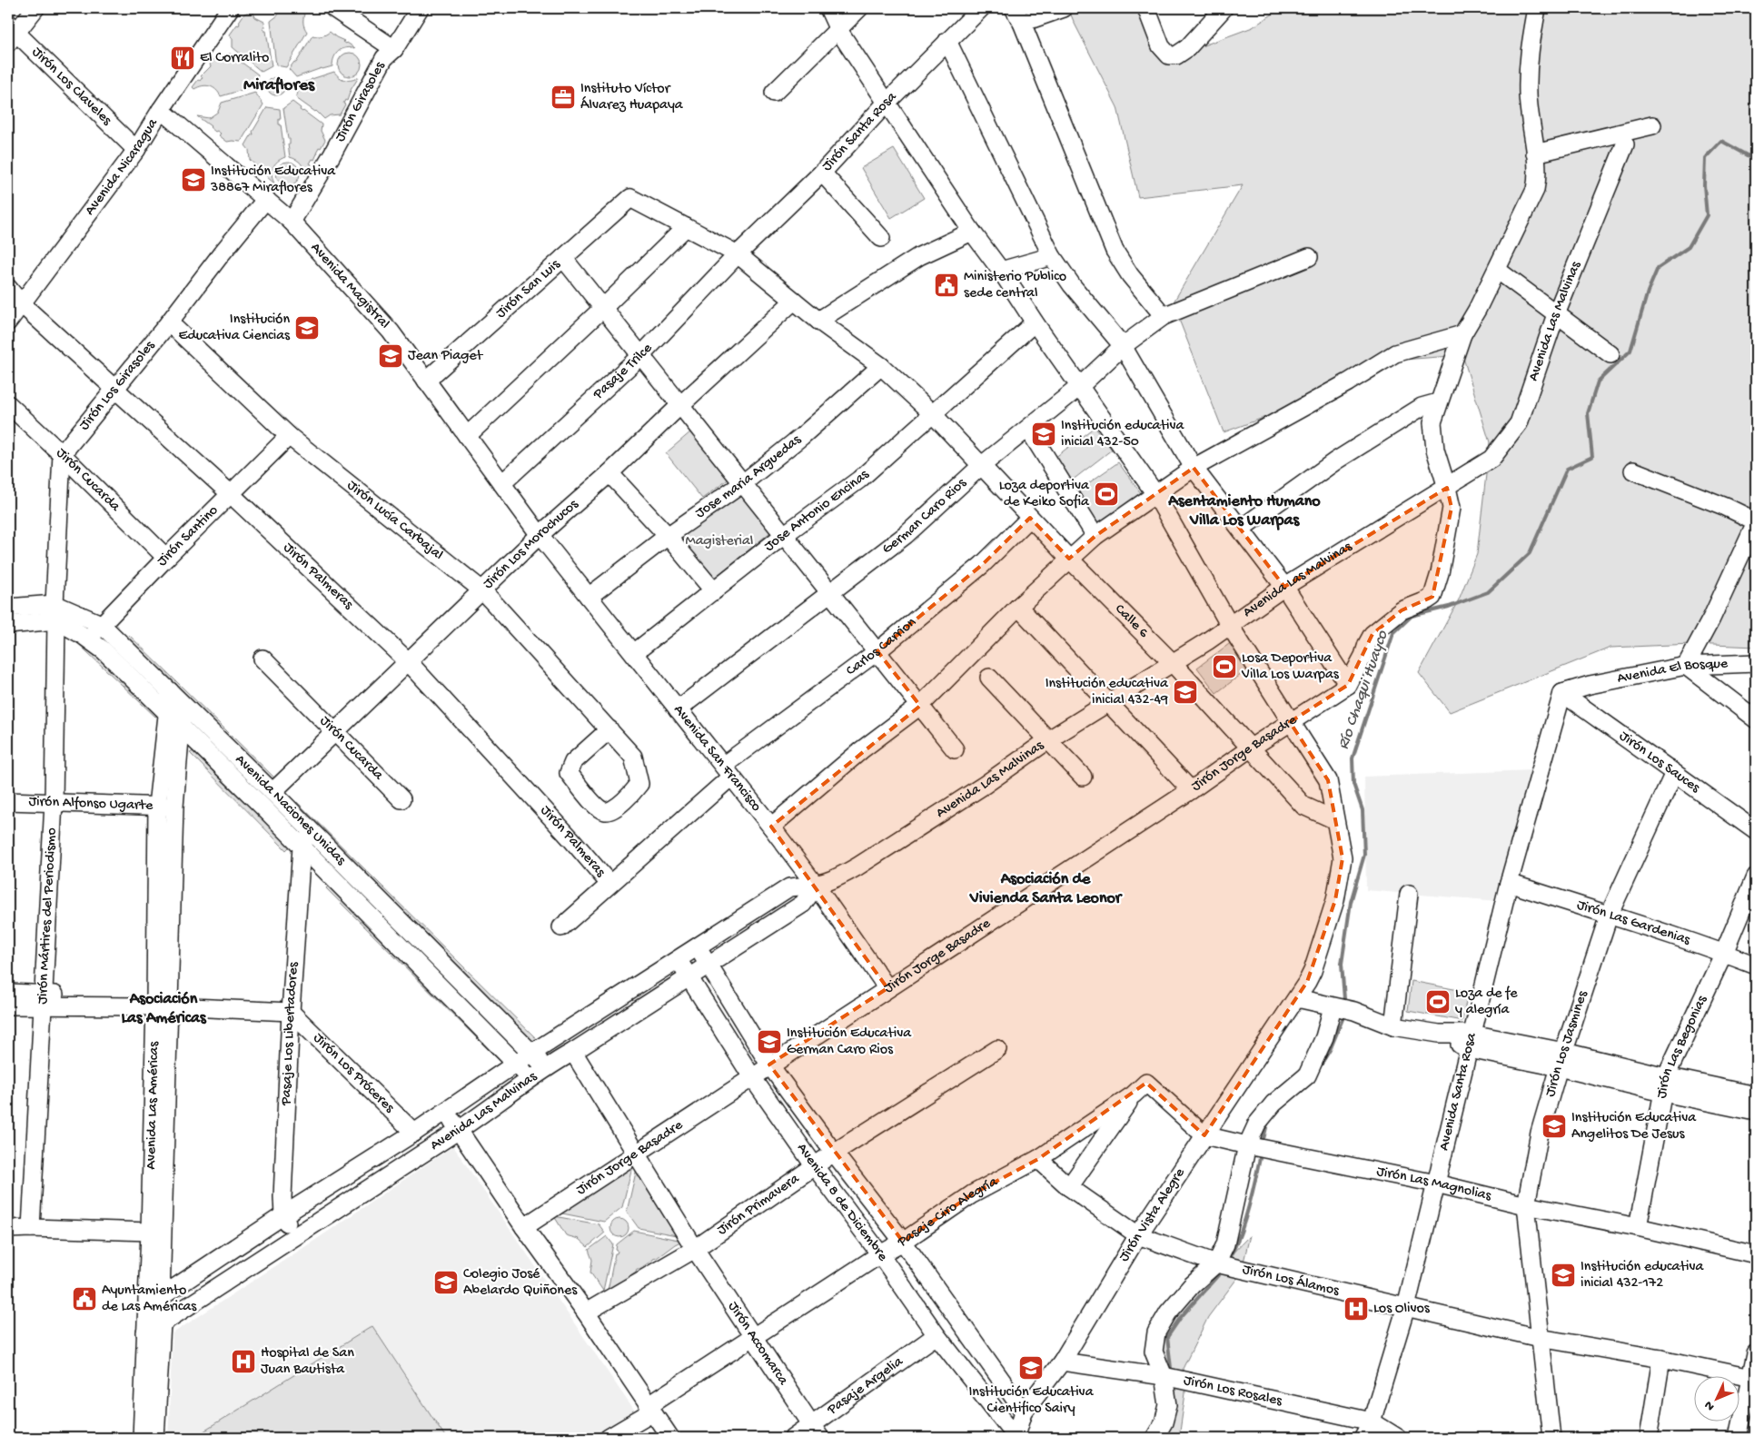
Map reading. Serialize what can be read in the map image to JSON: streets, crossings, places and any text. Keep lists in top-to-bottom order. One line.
{"streets":{"street":["Jirón Los Claveles","Jirón Girasoles","Jirón Santa Rosa","Avenida Nicaragua","Avenida Magistral","Jirón San Luis","Avenida Las Malvinas","Pasaje Trilce","Jirón Los Girasoles","Jose maria Arguedas","Jirón Cucarda","Jose Antonio Encinas","German Caro Rios","Jirón Lucía Carbajal","Jirón Santino","Jirón Los Morochucos","Jirón Palmeras","Calle 6","Carlos Carrion","Avenida El Bosque","Jirón Jorge Basadre","Avenida San Francisco","Jirón Los Sauces","Jirón Alfonso Ugarte","Avenida Naciones Unidas","Jirón Mártires del Periodismo","Jirón Las Gardenias","Pasaje Los Libertadores","Jirón Los Jasmines","Jirón Las Begonias","Jirón Los Próceres","Avenida Santa Rosa","Avenida Las Américas","Jirón Las Magnolias","Avenida 8 de Diciembre","Jirón Primavera","Pasaje Ciro Alegría","Jirón Vista Alegre","Jirón Los Álamos","Jirón Accomarca","Pasaje Argelia","Jirón Los Rosales"]},"crossings":[["Jirón Los Claveles","Avenida Nicaragua"],["Jirón Girasoles","Avenida Magistral"],["Jirón Santa Rosa","Pasaje Trilce"],["Jirón Santa Rosa","Calle 6"],["Jirón Santa Rosa","Jirón Vista Alegre"],["Avenida Nicaragua","Avenida Magistral"],["Avenida Nicaragua","Jirón Palmeras"],["Avenida Magistral","Jirón San Luis"],["Avenida Magistral","Pasaje Trilce"],["Avenida Magistral","Jirón Los Girasoles"],["Avenida Magistral","Jirón Los Morochucos"],["Avenida Magistral","Avenida San Francisco"],["Jirón San Luis","Calle 6"],["Avenida Las Malvinas","Calle 6"],["Avenida Las Malvinas","Avenida San Francisco"],["Avenida Las Malvinas","Avenida Naciones Unidas"],["Avenida Las Malvinas","Pasaje Los Libertadores"],["Avenida Las Malvinas","Jirón Los Próceres"],["Avenida Las Malvinas","Avenida Las Américas"],["Avenida Las Malvinas","Avenida 8 de Diciembre"],["Avenida Las Malvinas","Jirón Vista Alegre"],["Avenida Las Malvinas","Jirón Accomarca"],["Pasaje Trilce","Calle 6"],["Jirón Los Girasoles","Jirón Cucarda"],["Jirón Los Girasoles","Jirón Lucía Carbajal"],["Jirón Los Girasoles","Jirón Palmeras"],["Jose maria Arguedas","Calle 6"],["Jose maria Arguedas","Avenida San Francisco"],["Jirón Cucarda","Jirón Santino"],["Jirón Cucarda","Jirón Los Morochucos"],["Jose Antonio Encinas","Calle 6"],["Jose Antonio Encinas","Avenida San Francisco"],["Jose Antonio Encinas","Jirón Vista Alegre"],["German Caro Rios","Calle 6"],["German Caro Rios","Avenida San Francisco"],["German Caro Rios","Jirón Vista Alegre"],["Jirón Lucía Carbajal","Jirón Santino"],["Jirón Lucía Carbajal","Jirón Los Morochucos"],["Jirón Santino","Jirón Palmeras"],["Jirón Santino","Avenida Naciones Unidas"],["Jirón Los Morochucos","Jirón Palmeras"],["Jirón Los Morochucos","Calle 6"],["Jirón Los Morochucos","Avenida San Francisco"],["Jirón Los Morochucos","Avenida Naciones Unidas"],["Jirón Palmeras","Carlos Carrion"],["Calle 6","Carlos Carrion"],["Calle 6","Jirón Jorge Basadre"],["Calle 6","Jirón Vista Alegre"],["Carlos Carrion","Avenida San Francisco"],["Avenida El Bosque","Jirón Los Sauces"],["Avenida El Bosque","Avenida Santa Rosa"],["Jirón Jorge Basadre","Avenida San Francisco"],["Jirón Jorge Basadre","Avenida 8 de Diciembre"],["Jirón Jorge Basadre","Jirón Vista Alegre"],["Jirón Jorge Basadre","Jirón Accomarca"],["Jirón Los Sauces","Jirón Los Jasmines"],["Jirón Los Sauces","Avenida Santa Rosa"],["Jirón Alfonso Ugarte","Jirón Mártires del Periodismo"],["Jirón Alfonso Ugarte","Avenida Las Américas"],["Avenida Naciones Unidas","Jirón Mártires del Periodismo"],["Avenida Naciones Unidas","Pasaje Los Libertadores"],["Avenida Naciones Unidas","Avenida Las Américas"],["Jirón Las Gardenias","Jirón Los Jasmines"],["Jirón Las Gardenias","Jirón Las Begonias"],["Jirón Las Gardenias","Avenida Santa Rosa"],["Pasaje Los Libertadores","Jirón Los Próceres"],["Jirón Los Jasmines","Jirón Las Magnolias"],["Jirón Los Jasmines","Jirón Los Álamos"],["Jirón Las Begonias","Jirón Las Magnolias"],["Avenida Santa Rosa","Jirón Las Magnolias"],["Avenida Santa Rosa","Jirón Los Álamos"],["Avenida Santa Rosa","Jirón Los Rosales"],["Jirón Las Magnolias","Pasaje Ciro Alegría"],["Jirón Las Magnolias","Jirón Vista Alegre"],["Avenida 8 de Diciembre","Jirón Primavera"],["Avenida 8 de Diciembre","Pasaje Ciro Alegría"],["Avenida 8 de Diciembre","Jirón Vista Alegre"],["Avenida 8 de Diciembre","Pasaje Argelia"],["Jirón Primavera","Jirón Accomarca"],["Pasaje Ciro Alegría","Jirón Los Álamos"],["Pasaje Ciro Alegría","Jirón Accomarca"],["Jirón Vista Alegre","Jirón Los Álamos"],["Jirón Vista Alegre","Jirón Los Rosales"],["Jirón Accomarca","Pasaje Argelia"]],"districts":["Miraflores","Asentamiento Humano Villa Los Warpas","Asociación de Vivienda Santa Leonor","Asociación Las Américas"],"water":["Río Chaqui Huayco"],"parks":["Magisterial"],"places":{"restaurant":["El Corralito"],"office":["Instituto Víctor Álvarez Huapaya"],"school or university":["Institución Educativa 38867 Miraflores","Institución Educativa Ciencias","Jean Piaget","Institución educativa inicial 432-50","Institución educativa inicial 432-49","Institución Educativa German Caro Rios","Institución Educativa Angelitos De Jesus","Institución educativa inicial 432-172","Colegio José Abelardo Quiñones","Institución Educativa Cientifico Sairy"],"public building":["Ministerio Publico sede central","Ayuntamiento de Las Américas"],"sports":["Loza deportiva de Keiko Sofia","Losa Deportiva Villa Los Warpas","Loza de fe y alegría"],"hospital":["Los Olivos","Hospital de San Juan Bautista"]},"north":"bottom left"}
